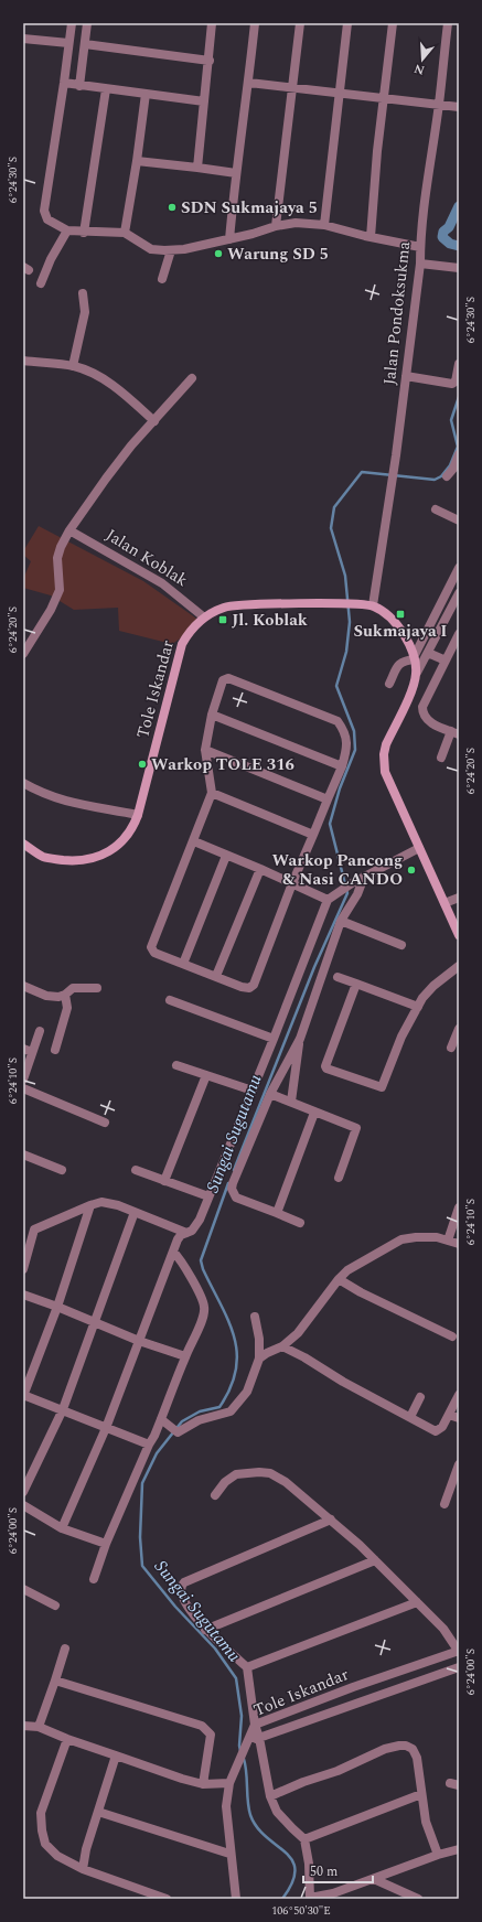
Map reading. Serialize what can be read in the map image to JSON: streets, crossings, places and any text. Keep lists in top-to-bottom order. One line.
{"streets":{"main road":["Tole Iskandar"],"street":["Jalan Pondoksukma","Jalan Koblak"]},"crossings":[["Jalan Pondoksukma","Tole Iskandar"],["Jalan Koblak","Tole Iskandar"]],"water":["Sungai Sugutamu"],"places":{"other":["SDN Sukmajaya 5","Warung SD 5","Warkop TOLE 316","Warkop Pancong & Nasi CANDO"],"transit":["Sukmajaya I","Jl. Koblak"]},"scale_bar":"50 m","north":"bottom","coordinates":["6°24'30\"S","6°24'20\"S","6°24'10\"S","6°24'00\"S","106°50'30\"E"]}
